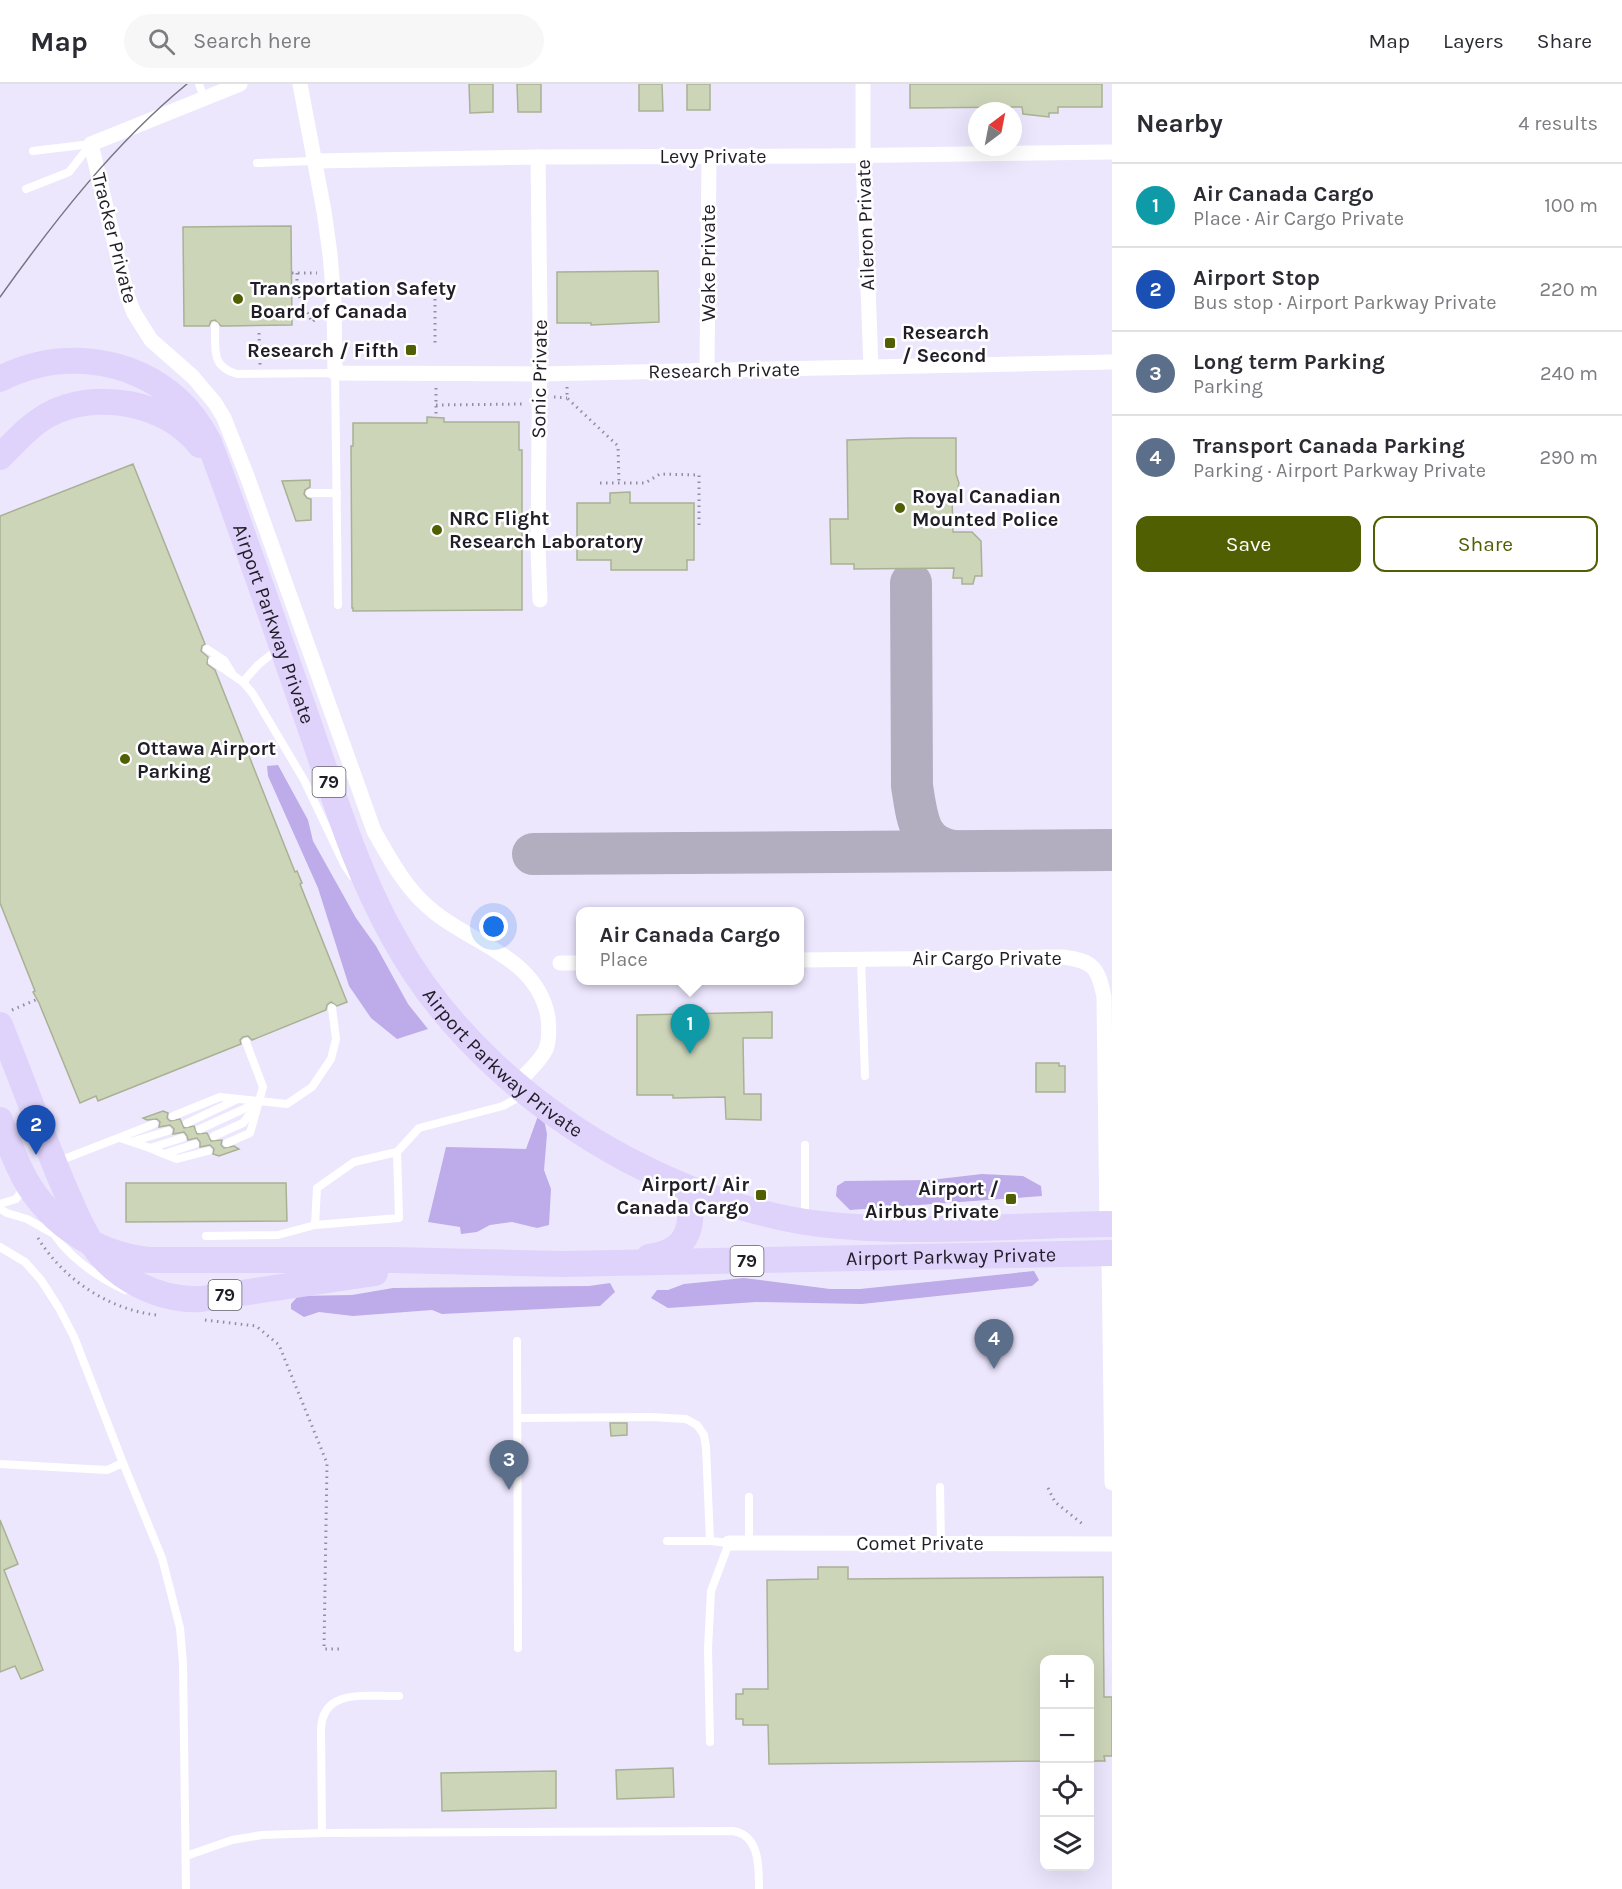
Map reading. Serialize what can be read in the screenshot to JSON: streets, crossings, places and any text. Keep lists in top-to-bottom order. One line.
{"streets":{"highway":["Airport Parkway Private","79"],"street":["Levy Private","Aileron Private","Tracker Private","Wake Private","Research Private","Sonic Private","Air Cargo Private","Comet Private"]},"crossings":[["Levy Private","Aileron Private"],["Levy Private","Wake Private"],["Levy Private","Sonic Private"],["Aileron Private","Research Private"],["Tracker Private","Airport Parkway Private"],["Wake Private","Research Private"],["Research Private","Sonic Private"],["Airport Parkway Private","Air Cargo Private"]],"places":{"other":["Transportation Safety Board of Canada","Royal Canadian Mounted Police","NRC Flight Research Laboratory","Ottawa Airport Parking"],"transit":["Research / Second","Research / Fifth","Airport/ Air Canada Cargo","Airport / Airbus Private"]},"north":"top right","page":{"header":"Map","search":"Search here","nav":["Map","Layers","Share"],"heading":["Nearby","4 results"],"list":[{"mark":"1","name":"Air Canada Cargo","note":"Place · Air Cargo Private","value":"100 m"},{"mark":"2","name":"Airport Stop","note":"Bus stop · Airport Parkway Private","value":"220 m"},{"mark":"3","name":"Long term Parking","note":"Parking","value":"240 m"},{"mark":"4","name":"Transport Canada Parking","note":"Parking · Airport Parkway Private","value":"290 m"}],"buttons":["Save","Share"],"popup":["Air Canada Cargo","Place"],"pins":["1","2","4","3"],"map_buttons":["+","−"]}}
